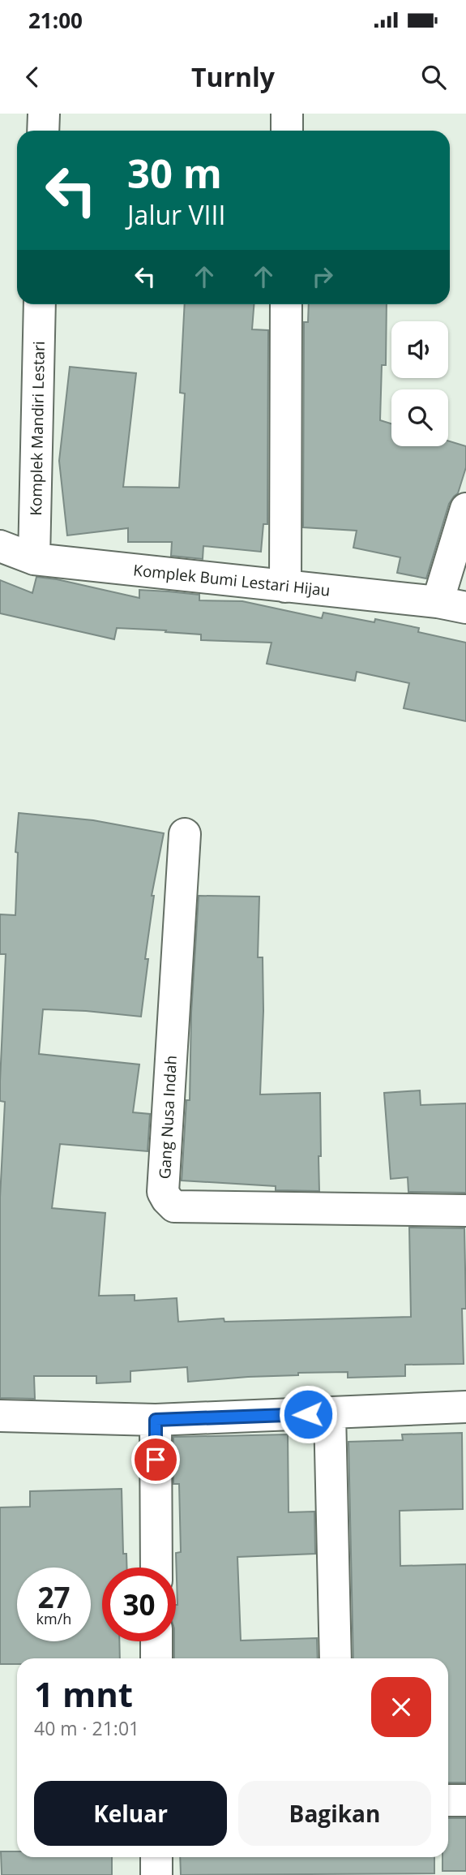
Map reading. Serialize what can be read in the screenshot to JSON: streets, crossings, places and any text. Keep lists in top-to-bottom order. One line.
{"streets":{"street":["Komplek Mandiri Lestari","Komplek Bumi Lestari Hijau","Gang Nusa Indah"]},"crossings":[["Komplek Mandiri Lestari","Komplek Bumi Lestari Hijau"]],"page":{"status":"21:00","header":"Turnly","turn":["30 m","Jalur VIII"],"speed":"27 km/h","limit":"30","heading":["1 mnt","40 m · 21:01"],"buttons":["Keluar","Bagikan"]}}
